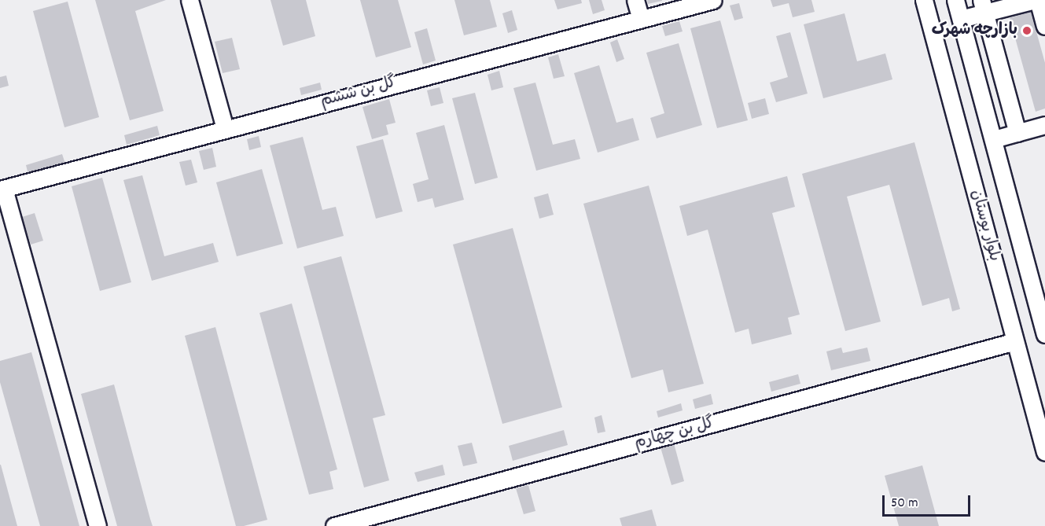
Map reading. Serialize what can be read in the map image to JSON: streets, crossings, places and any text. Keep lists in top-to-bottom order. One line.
{"streets":{"street":["گل بن ششم","بلوار بوستان","گل بن چهارم"]},"crossings":[["بلوار بوستان","گل بن چهارم"]],"places":["بازارچه شهرک"],"scale_bar":"50 m"}
